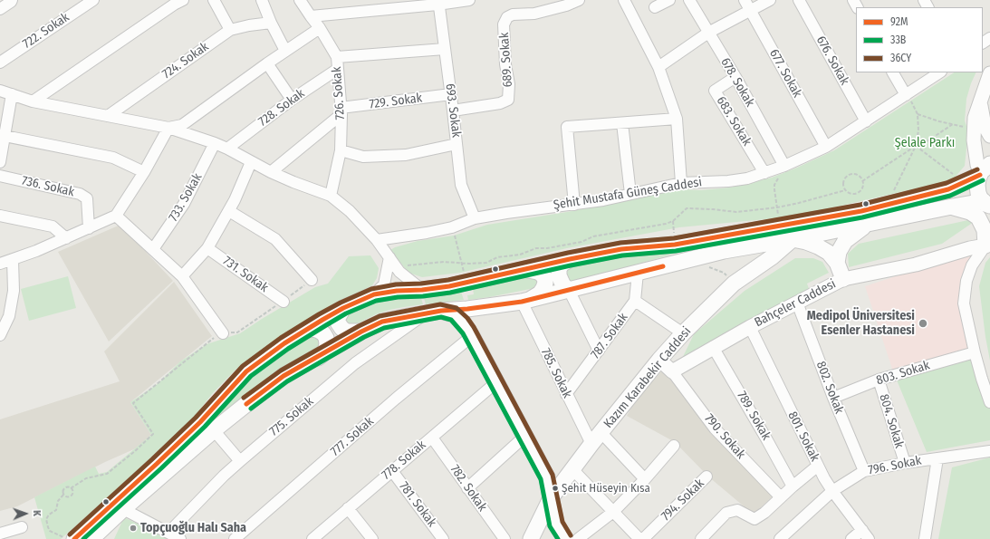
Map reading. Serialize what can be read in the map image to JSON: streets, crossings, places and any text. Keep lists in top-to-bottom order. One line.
{"streets":{"main road":["Kazım Karabekir Caddesi"],"street":["722. Sokak","689. Sokak","724. Sokak","676. Sokak","677. Sokak","678. Sokak","726. Sokak","729. Sokak","728. Sokak","693. Sokak","683. Sokak","736. Sokak","Şehit Mustafa Güneş Caddesi","733. Sokak","731. Sokak","Bahçeler Caddesi","787. Sokak","785. Sokak","803. Sokak","802. Sokak","789. Sokak","775. Sokak","804. Sokak","777. Sokak","790. Sokak","801. Sokak","778. Sokak","796. Sokak","782. Sokak","794. Sokak","781. Sokak"]},"crossings":[["689. Sokak","693. Sokak"],["676. Sokak","Şehit Mustafa Güneş Caddesi"],["677. Sokak","Şehit Mustafa Güneş Caddesi"],["678. Sokak","683. Sokak"],["678. Sokak","Şehit Mustafa Güneş Caddesi"],["726. Sokak","729. Sokak"],["726. Sokak","728. Sokak"],["729. Sokak","693. Sokak"],["693. Sokak","Şehit Mustafa Güneş Caddesi"],["683. Sokak","Şehit Mustafa Güneş Caddesi"],["Bahçeler Caddesi","802. Sokak"],["Bahçeler Caddesi","789. Sokak"],["Bahçeler Caddesi","790. Sokak"],["Bahçeler Caddesi","801. Sokak"],["787. Sokak","785. Sokak"],["785. Sokak","Kazım Karabekir Caddesi"],["803. Sokak","802. Sokak"],["803. Sokak","804. Sokak"],["802. Sokak","796. Sokak"],["804. Sokak","796. Sokak"],["801. Sokak","796. Sokak"],["778. Sokak","782. Sokak"],["778. Sokak","781. Sokak"]],"parks":["Şelale Parkı"],"places":["Medipol Üniversitesi Esenler Hastanesi","Şehit Hüseyin Kısa","Topçuoğlu Halı Saha"],"lines":["transit line 36CY","transit line 92M","transit line 33B"],"legend":["92M","33B","36CY"],"north":"right"}
